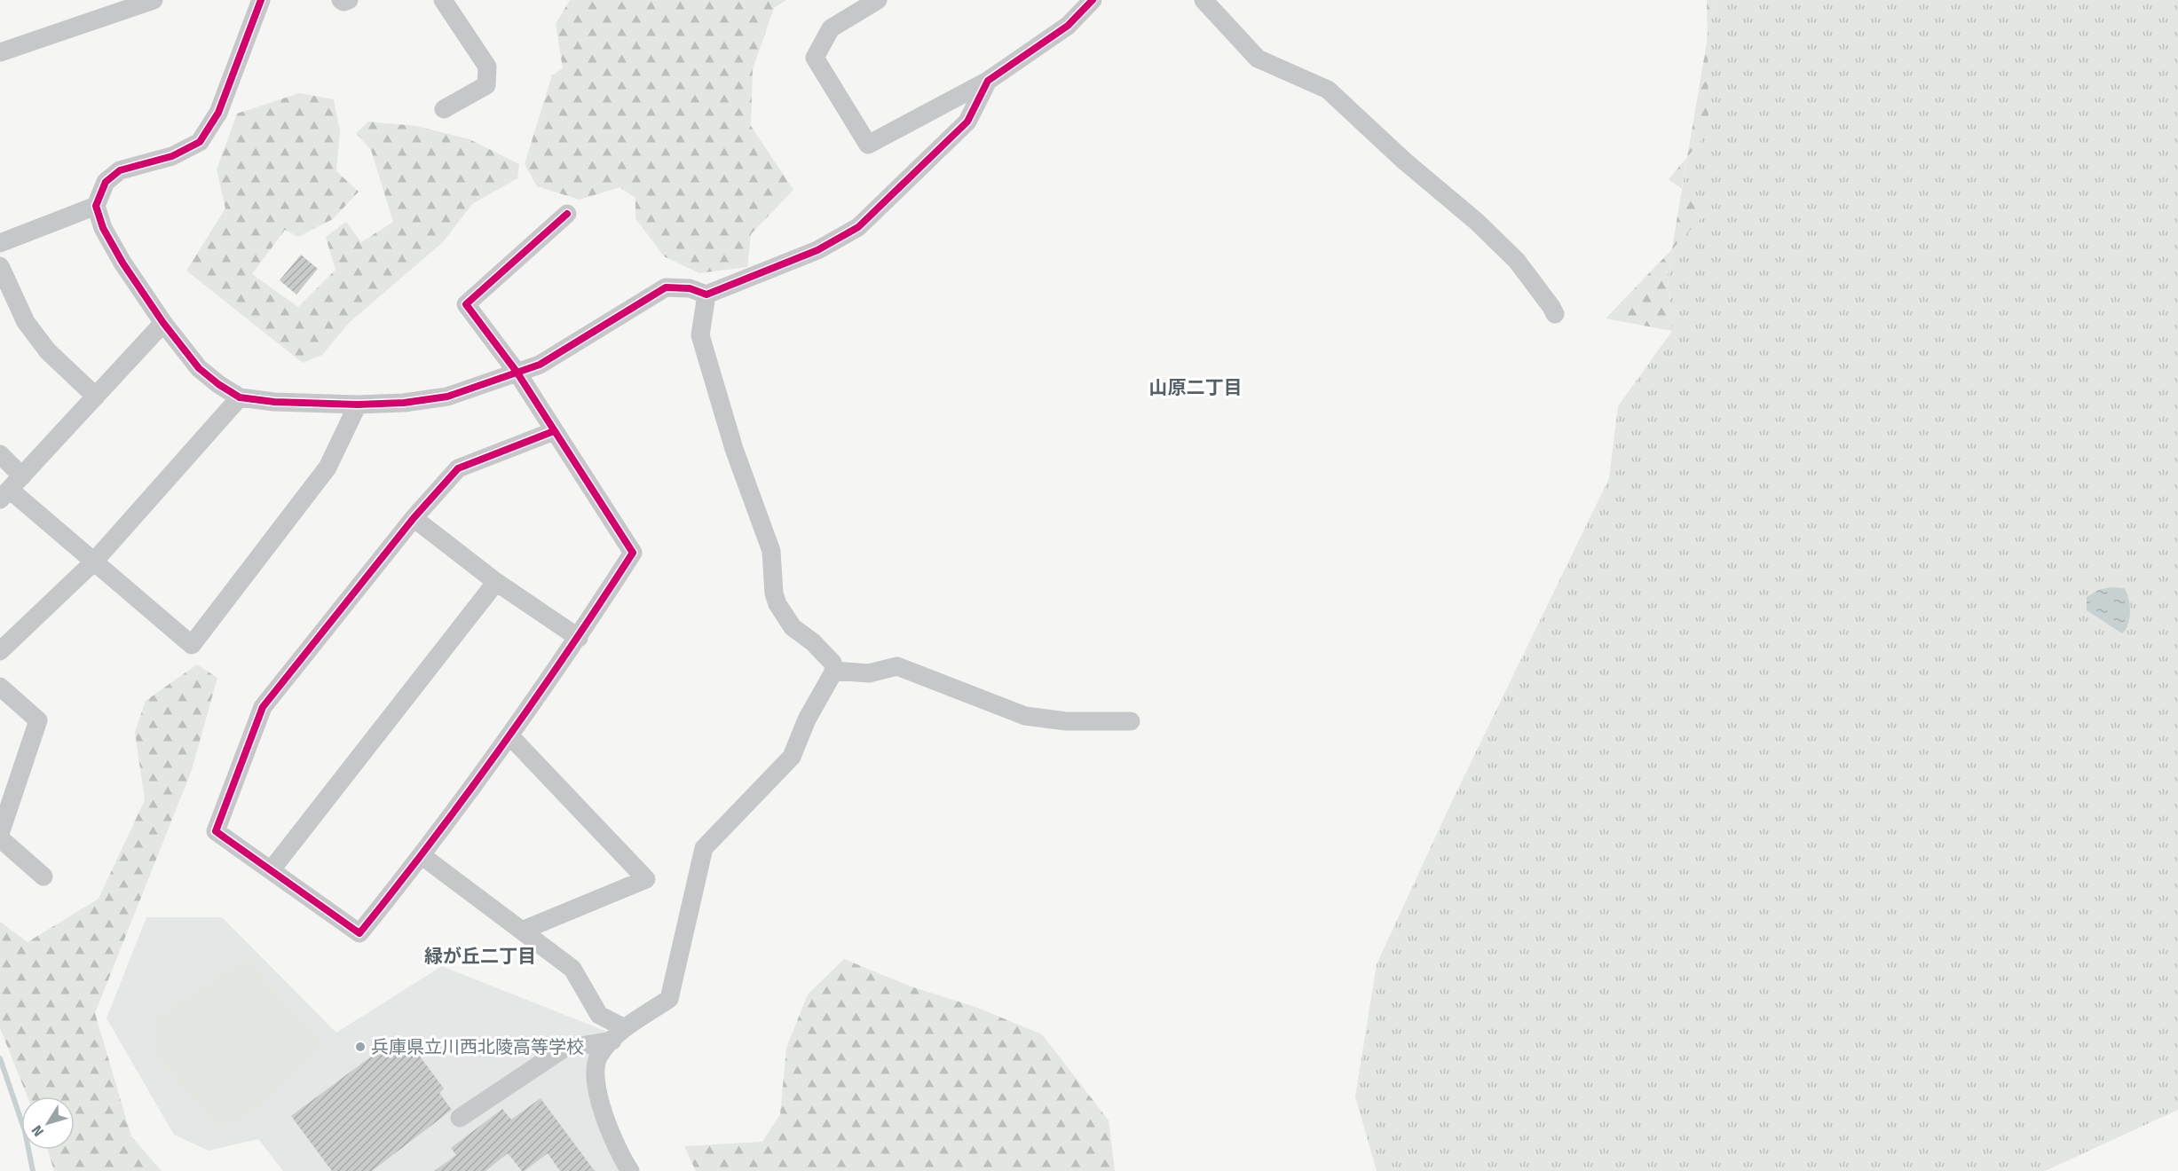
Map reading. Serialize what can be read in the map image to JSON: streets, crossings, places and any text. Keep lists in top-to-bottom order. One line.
{"districts":["山原二丁目","緑が丘二丁目"],"places":["兵庫県立川西北陵高等学校"],"north":"bottom left"}
